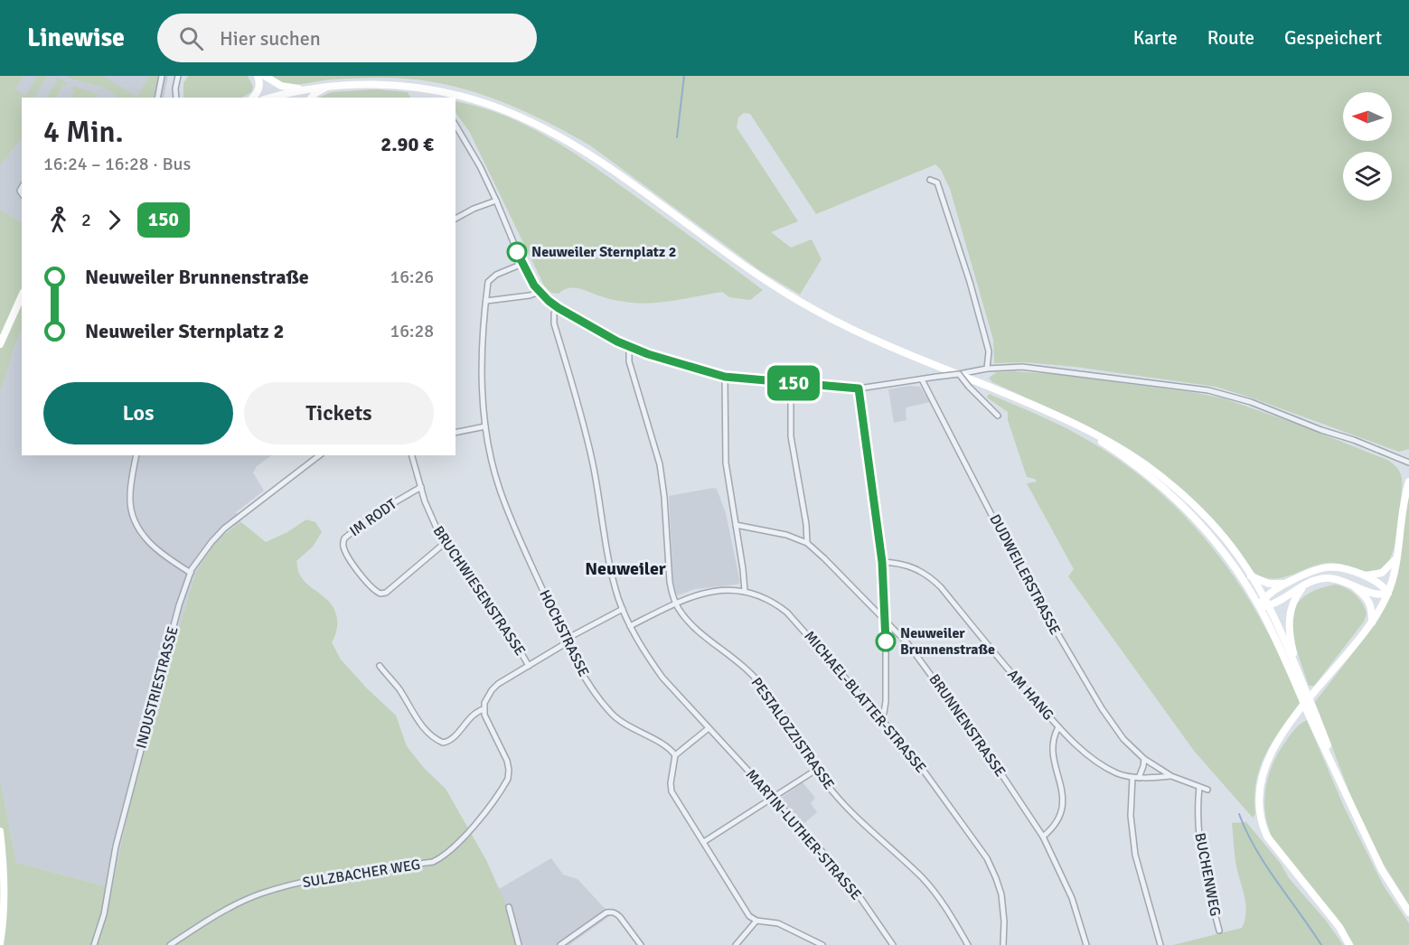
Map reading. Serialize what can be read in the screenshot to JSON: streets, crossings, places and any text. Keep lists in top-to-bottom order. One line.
{"streets":{"street":["IM RODT","DUDWEILERSTRASSE","BRUCHWIESENSTRASSE","HOCHSTRASSE","INDUSTRIESTRASSE","AM HANG","MICHAEL-BLATTER-STRASSE","BRUNNENSTRASSE","PESTALOZZISTRASSE","MARTIN-LUTHER-STRASSE","SULZBACHER WEG","BUCHENWEG"]},"crossings":[["IM RODT","BRUCHWIESENSTRASSE"],["DUDWEILERSTRASSE","AM HANG"],["DUDWEILERSTRASSE","BUCHENWEG"],["MICHAEL-BLATTER-STRASSE","PESTALOZZISTRASSE"],["MICHAEL-BLATTER-STRASSE","MARTIN-LUTHER-STRASSE"]],"districts":["Neuweiler"],"places":["Neuweiler Sternplatz 2","Neuweiler Brunnenstraße"],"lines":["bus line 150"],"north":"left","page":{"header":"Linewise","search":"Hier suchen","nav":["Karte","Route","Gespeichert"],"on_map":"150","heading":["4 Min.","16:24 – 16:28 · Bus","2.90 €"],"legs":["2","150"],"list":[{"name":"Neuweiler Brunnenstraße","value":"16:26"},{"name":"Neuweiler Sternplatz 2","value":"16:28"}],"buttons":["Los","Tickets"]}}
